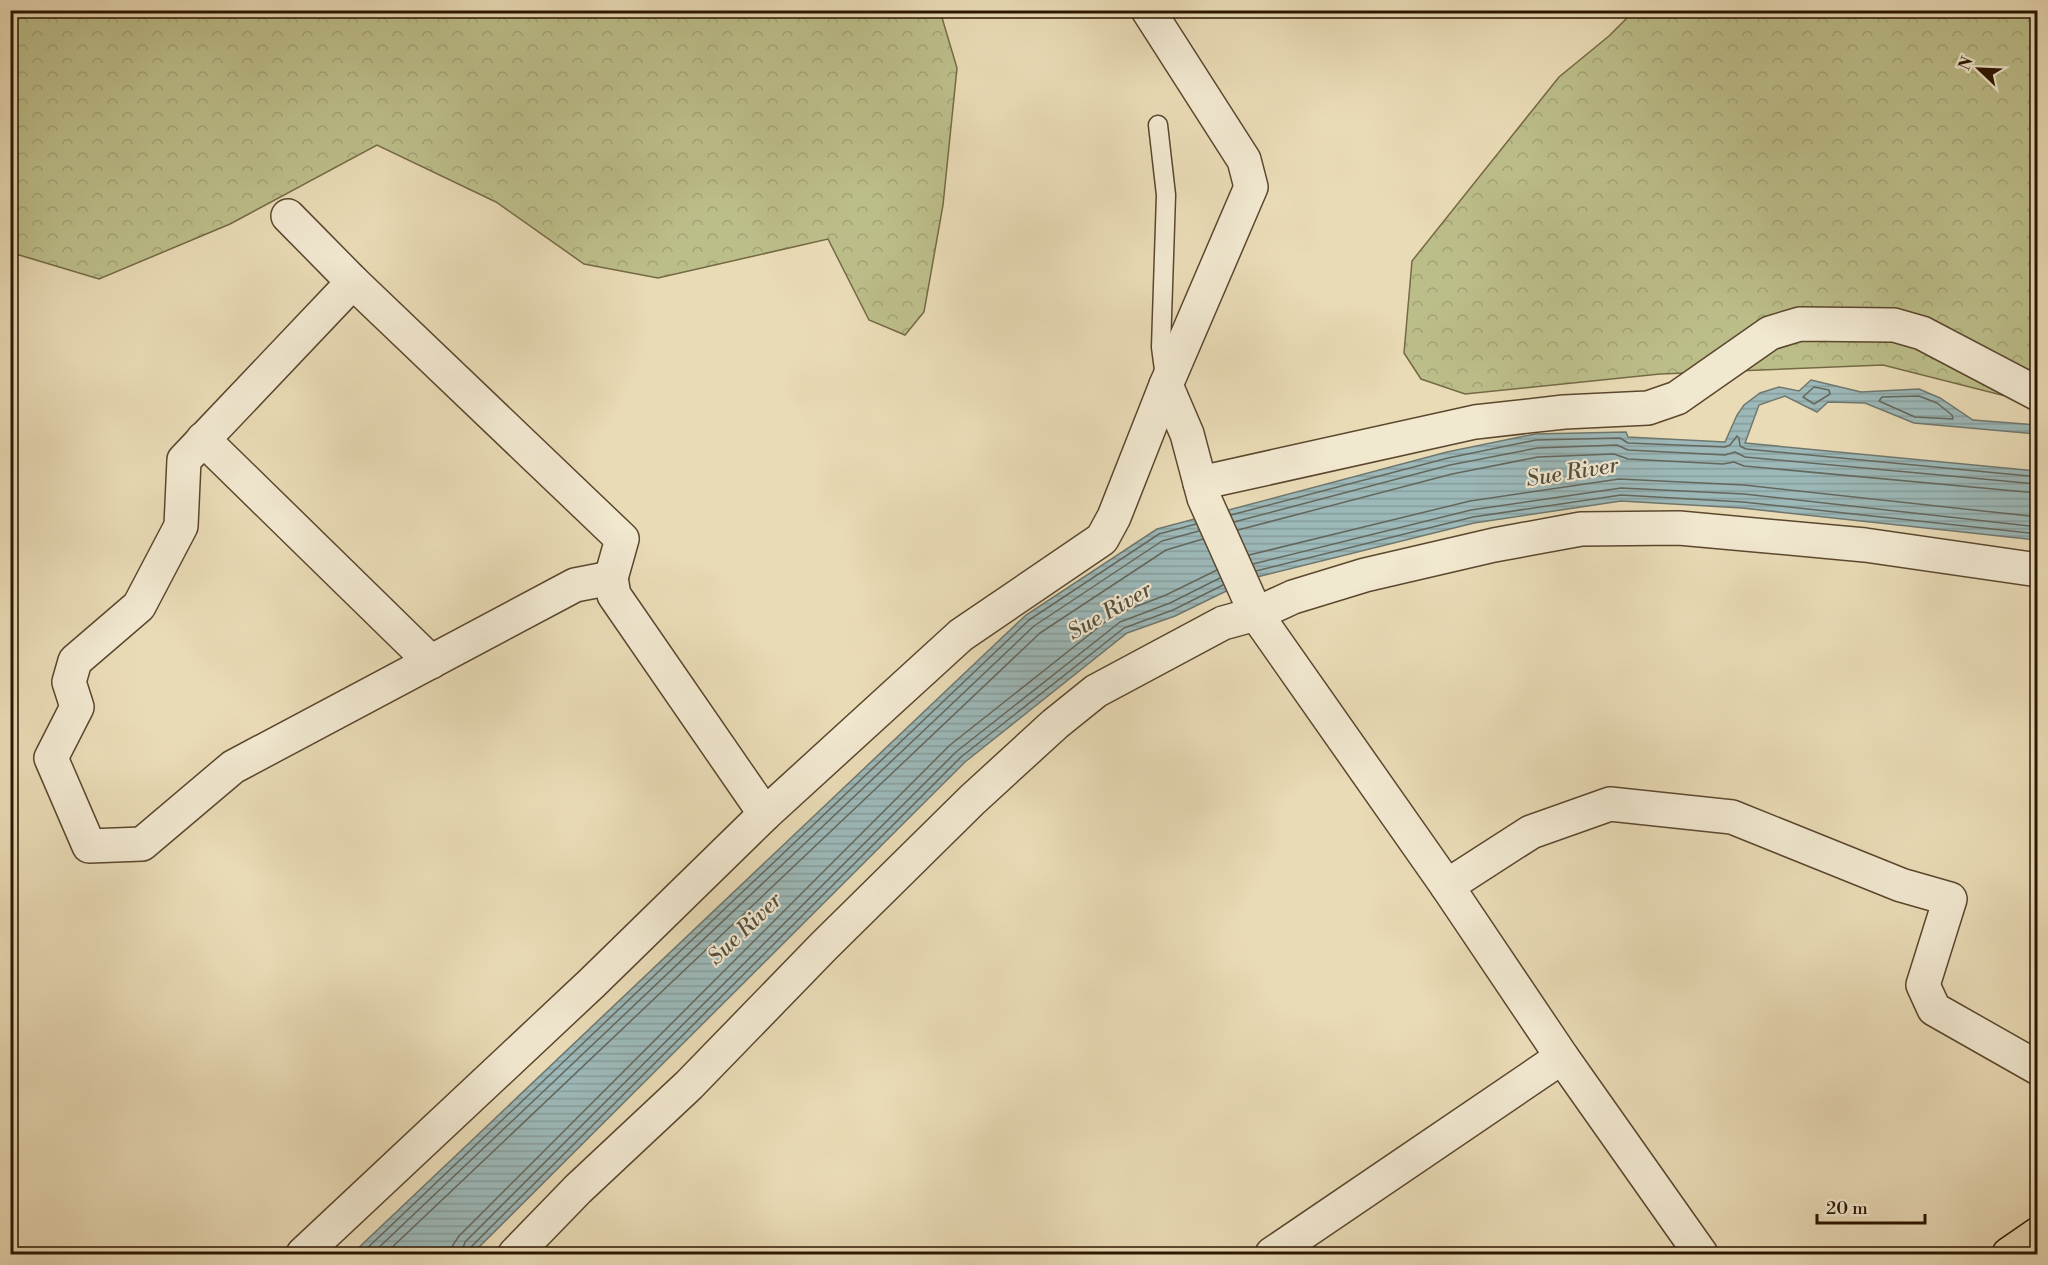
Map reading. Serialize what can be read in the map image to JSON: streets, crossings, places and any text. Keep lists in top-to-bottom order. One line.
{"water":["Sue River"],"scale_bar":"20 m","north":"top left"}
